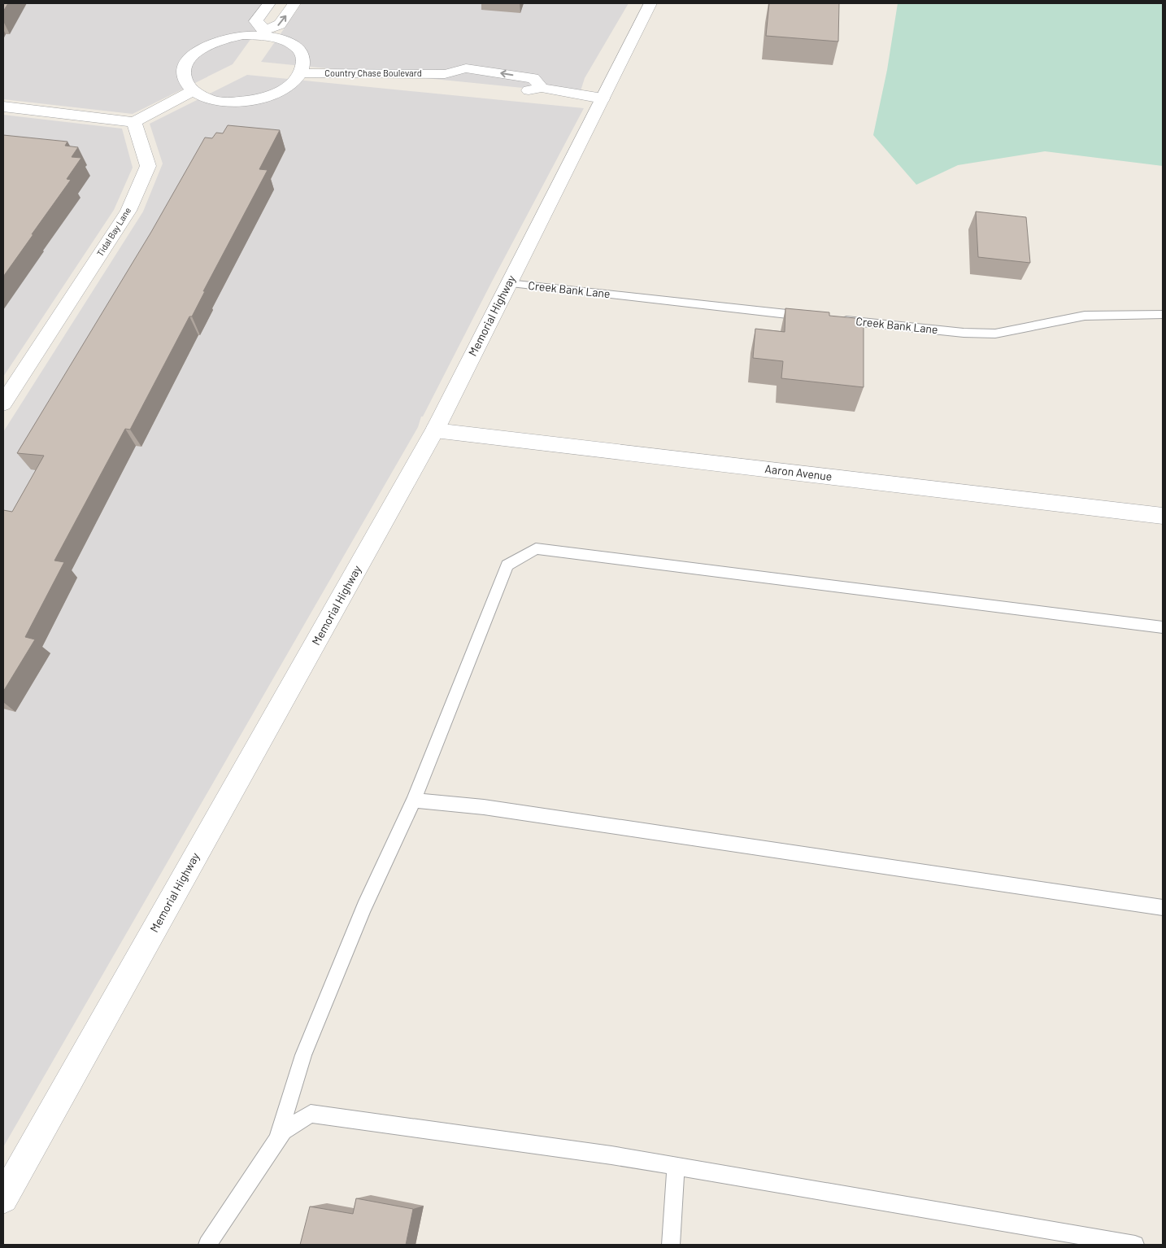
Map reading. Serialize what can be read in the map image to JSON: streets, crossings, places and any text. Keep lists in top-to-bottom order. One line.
{"streets":{"street":["Country Chase Boulevard","Tidal Bay Lane","Memorial Highway","Aaron Avenue"],"lane":["Creek Bank Lane"]},"crossings":[["Country Chase Boulevard","Memorial Highway"],["Creek Bank Lane","Memorial Highway"],["Memorial Highway","Aaron Avenue"]]}
